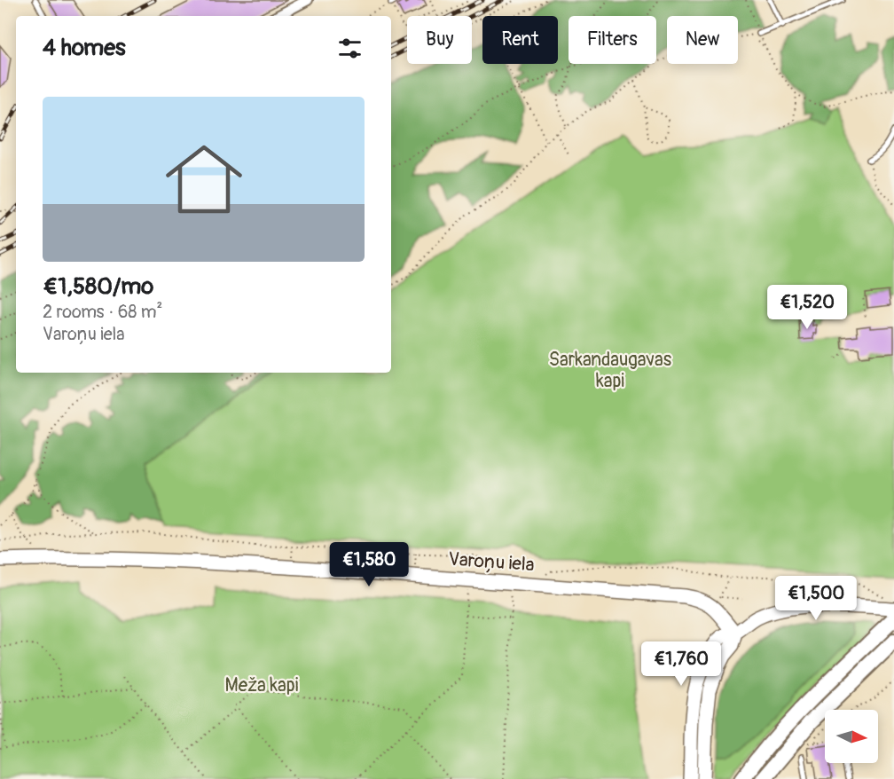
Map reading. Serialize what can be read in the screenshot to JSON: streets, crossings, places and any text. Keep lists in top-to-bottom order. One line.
{"streets":{"street":["Varoņu iela"]},"parks":["Sarkandaugavas kapi","Meža kapi"],"north":"right","page":{"chip":["Buy","Rent","Filters","New"],"heading":"4 homes","list":[{"name":"€1,580/mo","note":"2 rooms · 68 m² · Varoņu iela"}],"price":["€1,520","€1,580","€1,500","€1,760"]}}
